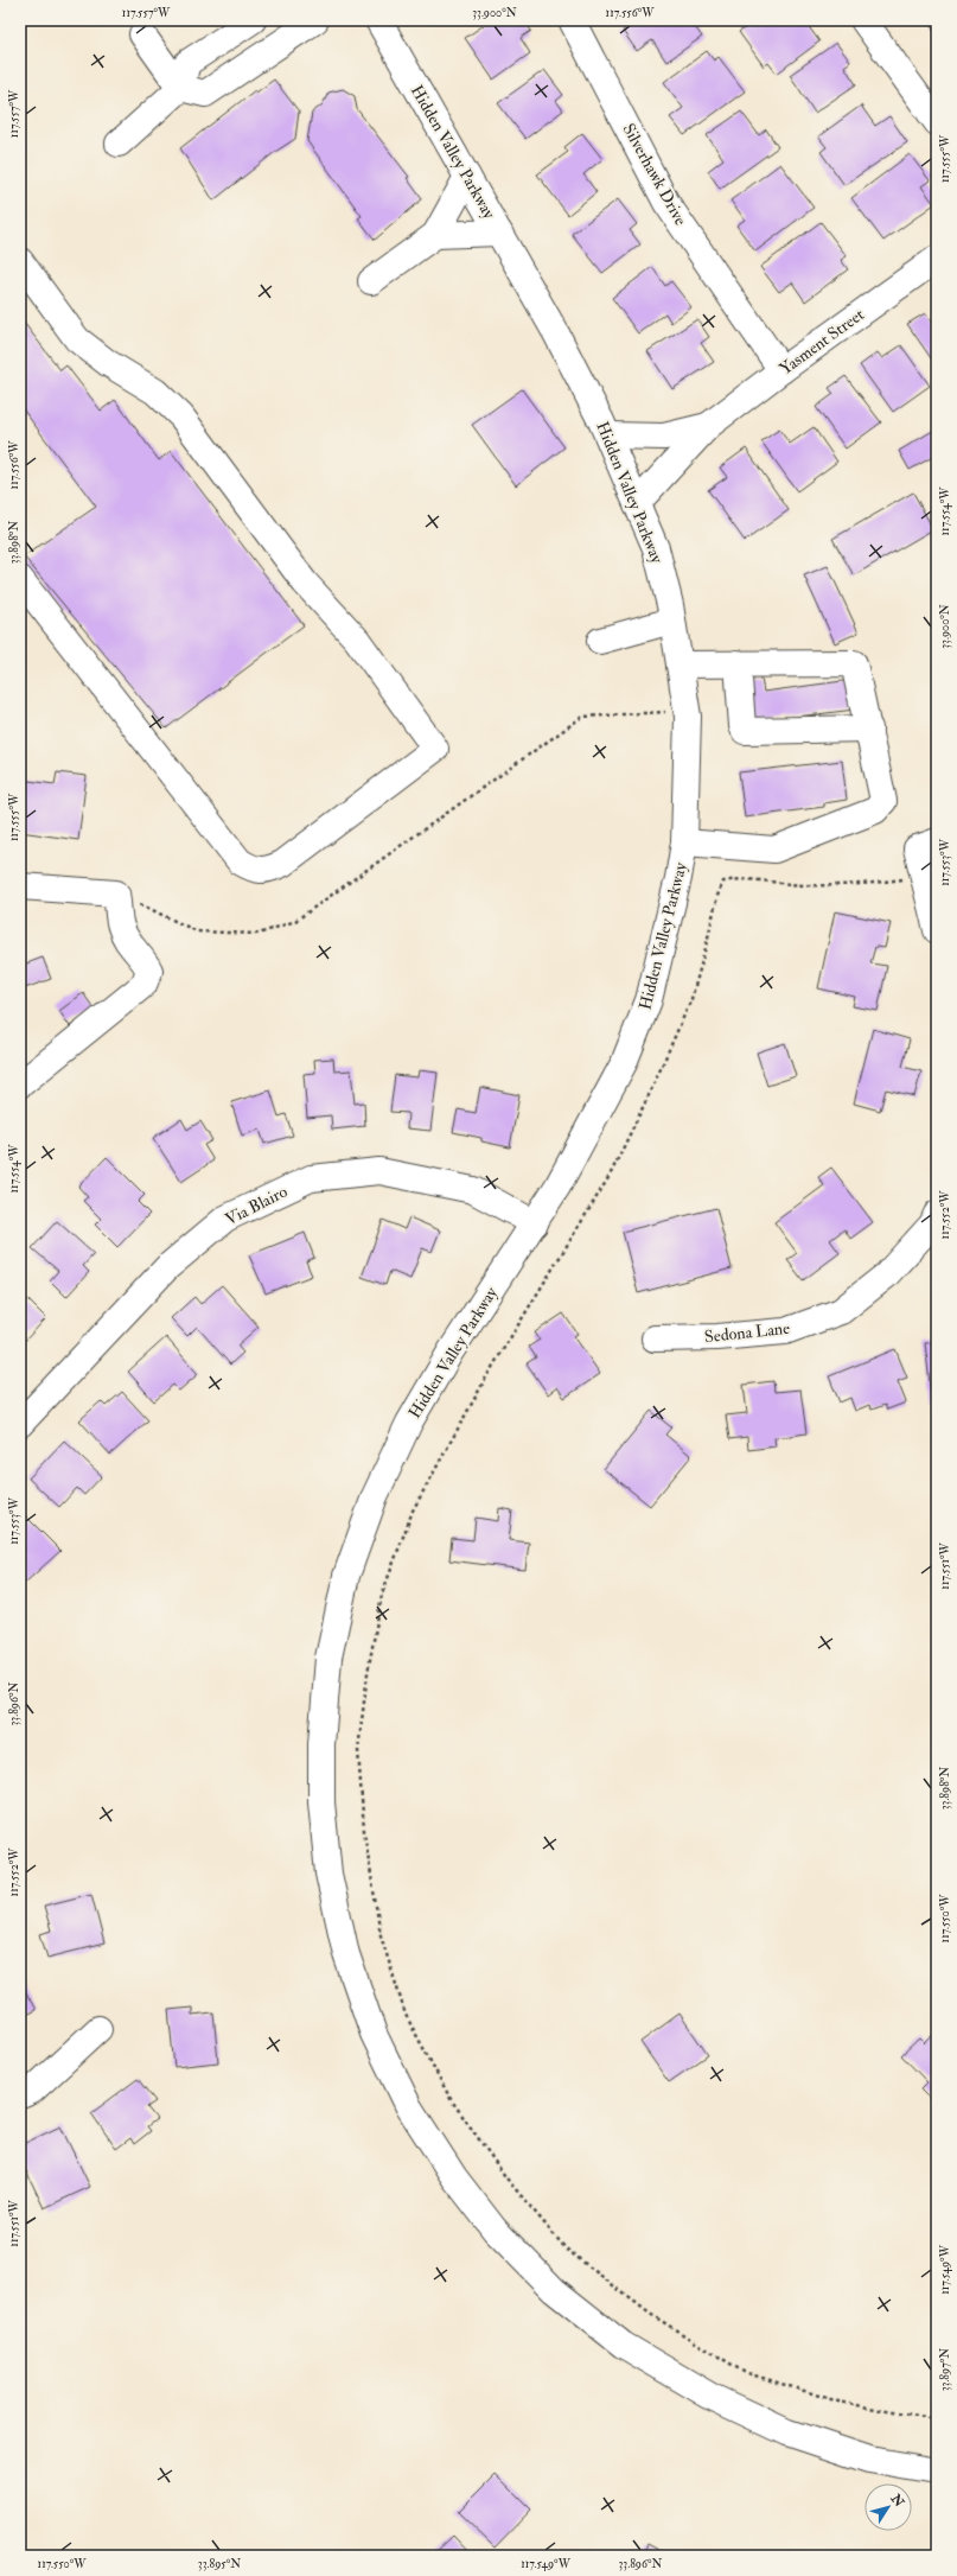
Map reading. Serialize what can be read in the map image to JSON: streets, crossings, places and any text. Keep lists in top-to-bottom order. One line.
{"streets":{"main road":["Hidden Valley Parkway","Silverhawk Drive","Yasment Street","Via Blairo","Sedona Lane"]},"crossings":[["Hidden Valley Parkway","Yasment Street"],["Hidden Valley Parkway","Via Blairo"],["Silverhawk Drive","Yasment Street"]],"north":"top right","coordinates":["117.557°W","33.900°N","117.556°W","117.555°W","117.554°W","33.898°N","117.553°W","117.552°W","117.551°W","33.896°N","117.550°W","117.549°W","33.897°N","33.895°N"]}
